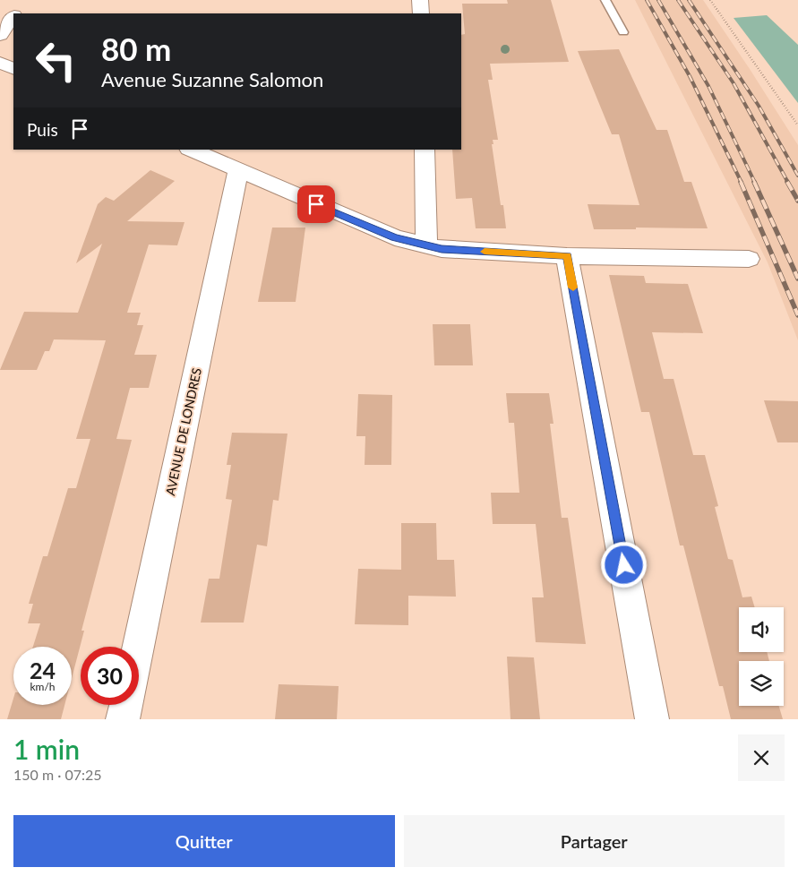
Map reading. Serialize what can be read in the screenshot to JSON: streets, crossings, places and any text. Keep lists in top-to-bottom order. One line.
{"streets":{"street":["AVENUE DE LONDRES"]},"page":{"turn":["80 m","Avenue Suzanne Salomon"],"then":"Puis","speed":"24 km/h","limit":"30","heading":["1 min","150 m · 07:25"],"buttons":["Quitter","Partager"]}}
